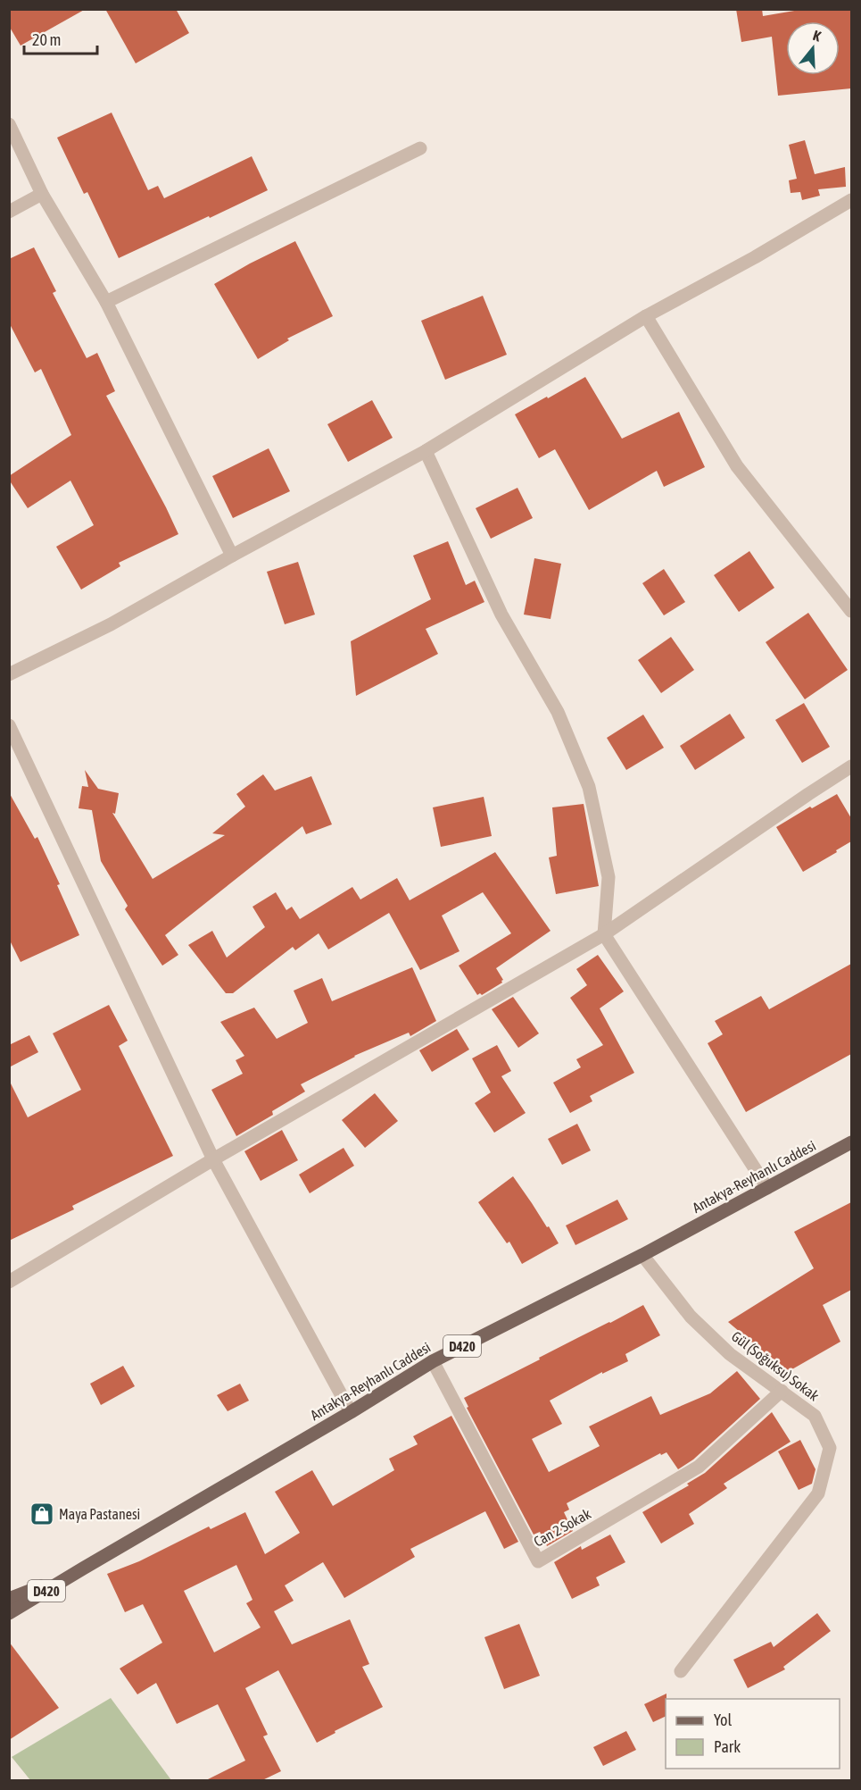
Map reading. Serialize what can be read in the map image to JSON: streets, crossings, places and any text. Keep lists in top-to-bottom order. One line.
{"streets":{"main road":["Antakya-Reyhanlı Caddesi","D420"],"street":["Gül (Soğuksu) Sokak","Can 2 Sokak"]},"crossings":[["Antakya-Reyhanlı Caddesi","Gül (Soğuksu) Sokak"],["Antakya-Reyhanlı Caddesi","Can 2 Sokak"],["Gül (Soğuksu) Sokak","Can 2 Sokak"]],"places":{"shop":["Maya Pastanesi"]},"legend":["Yol","Park"],"scale_bar":"20 m","north":"top"}
